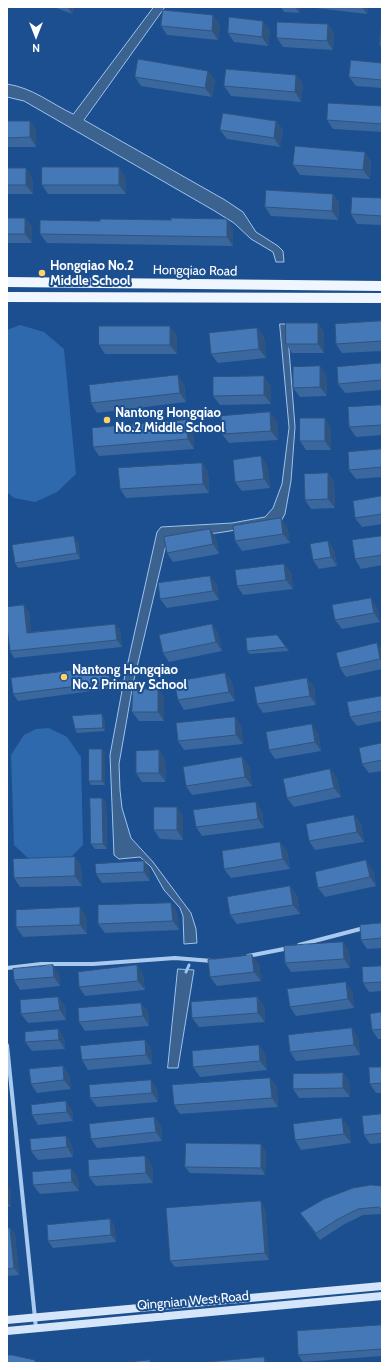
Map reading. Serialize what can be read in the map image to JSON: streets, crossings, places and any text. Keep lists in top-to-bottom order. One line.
{"streets":{"main road":["Hongqiao Road","Qingnian West Road"]},"places":["Hongqiao No.2 Middle School","Nantong Hongqiao No.2 Middle School","Nantong Hongqiao No.2 Primary School"],"north":"bottom"}
